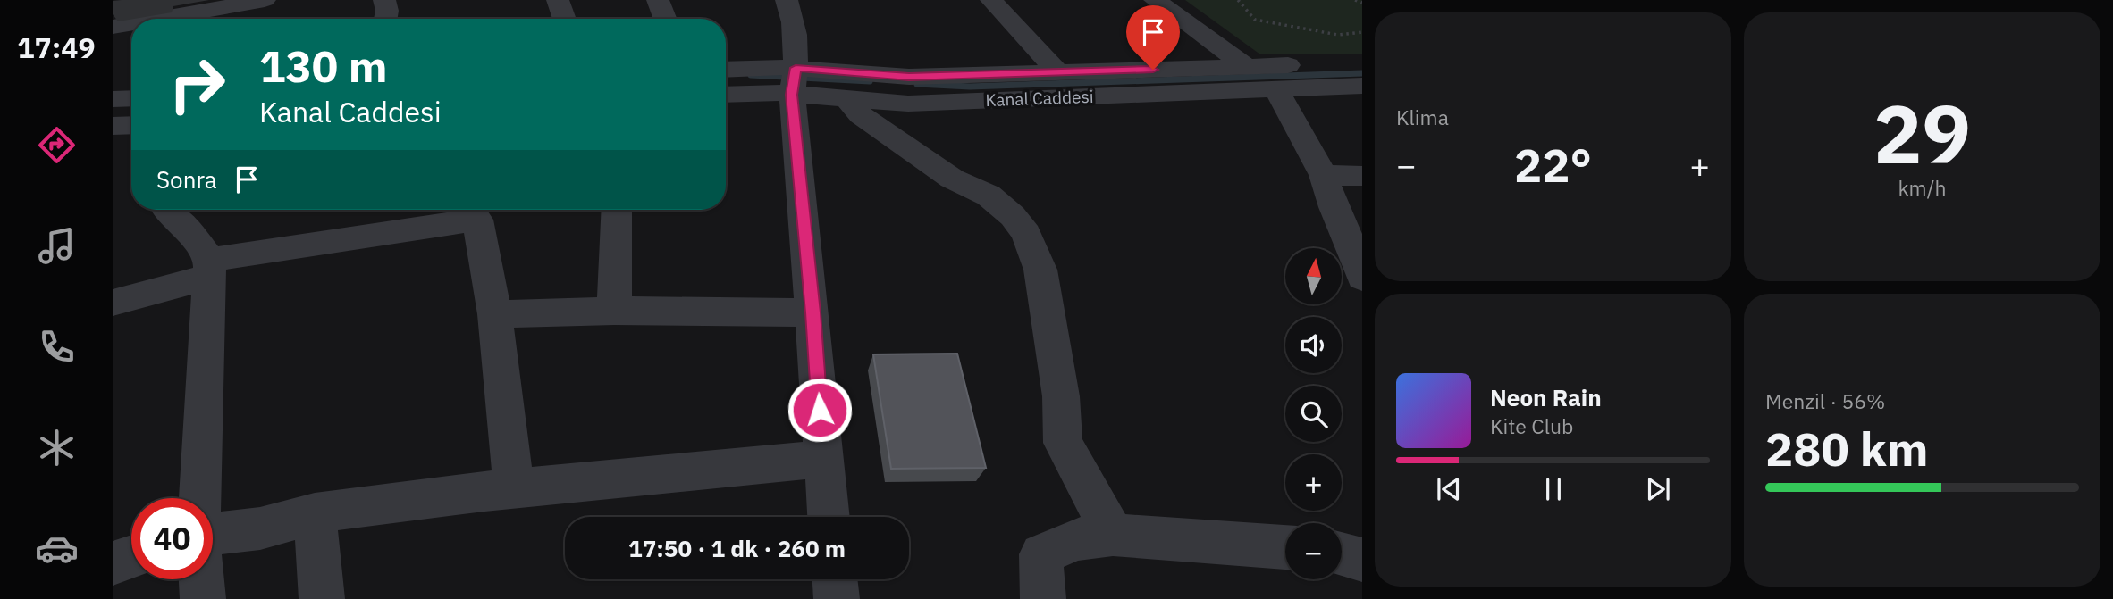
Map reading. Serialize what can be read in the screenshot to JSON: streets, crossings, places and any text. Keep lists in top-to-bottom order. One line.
{"streets":{"street":["Kanal Caddesi"]},"north":"top","page":{"tabs":"17:49","tile":["Klima",["29","km/h"],["Menzil · 56%","280 km"]],"turn":["130 m","Kanal Caddesi"],"heat":["−","22°","+"],"then":"Sonra","map_buttons":["+","−"],"song":["Neon Rain","Kite Club"],"limit":"40","trip":"17:50 · 1 dk · 260 m"}}
